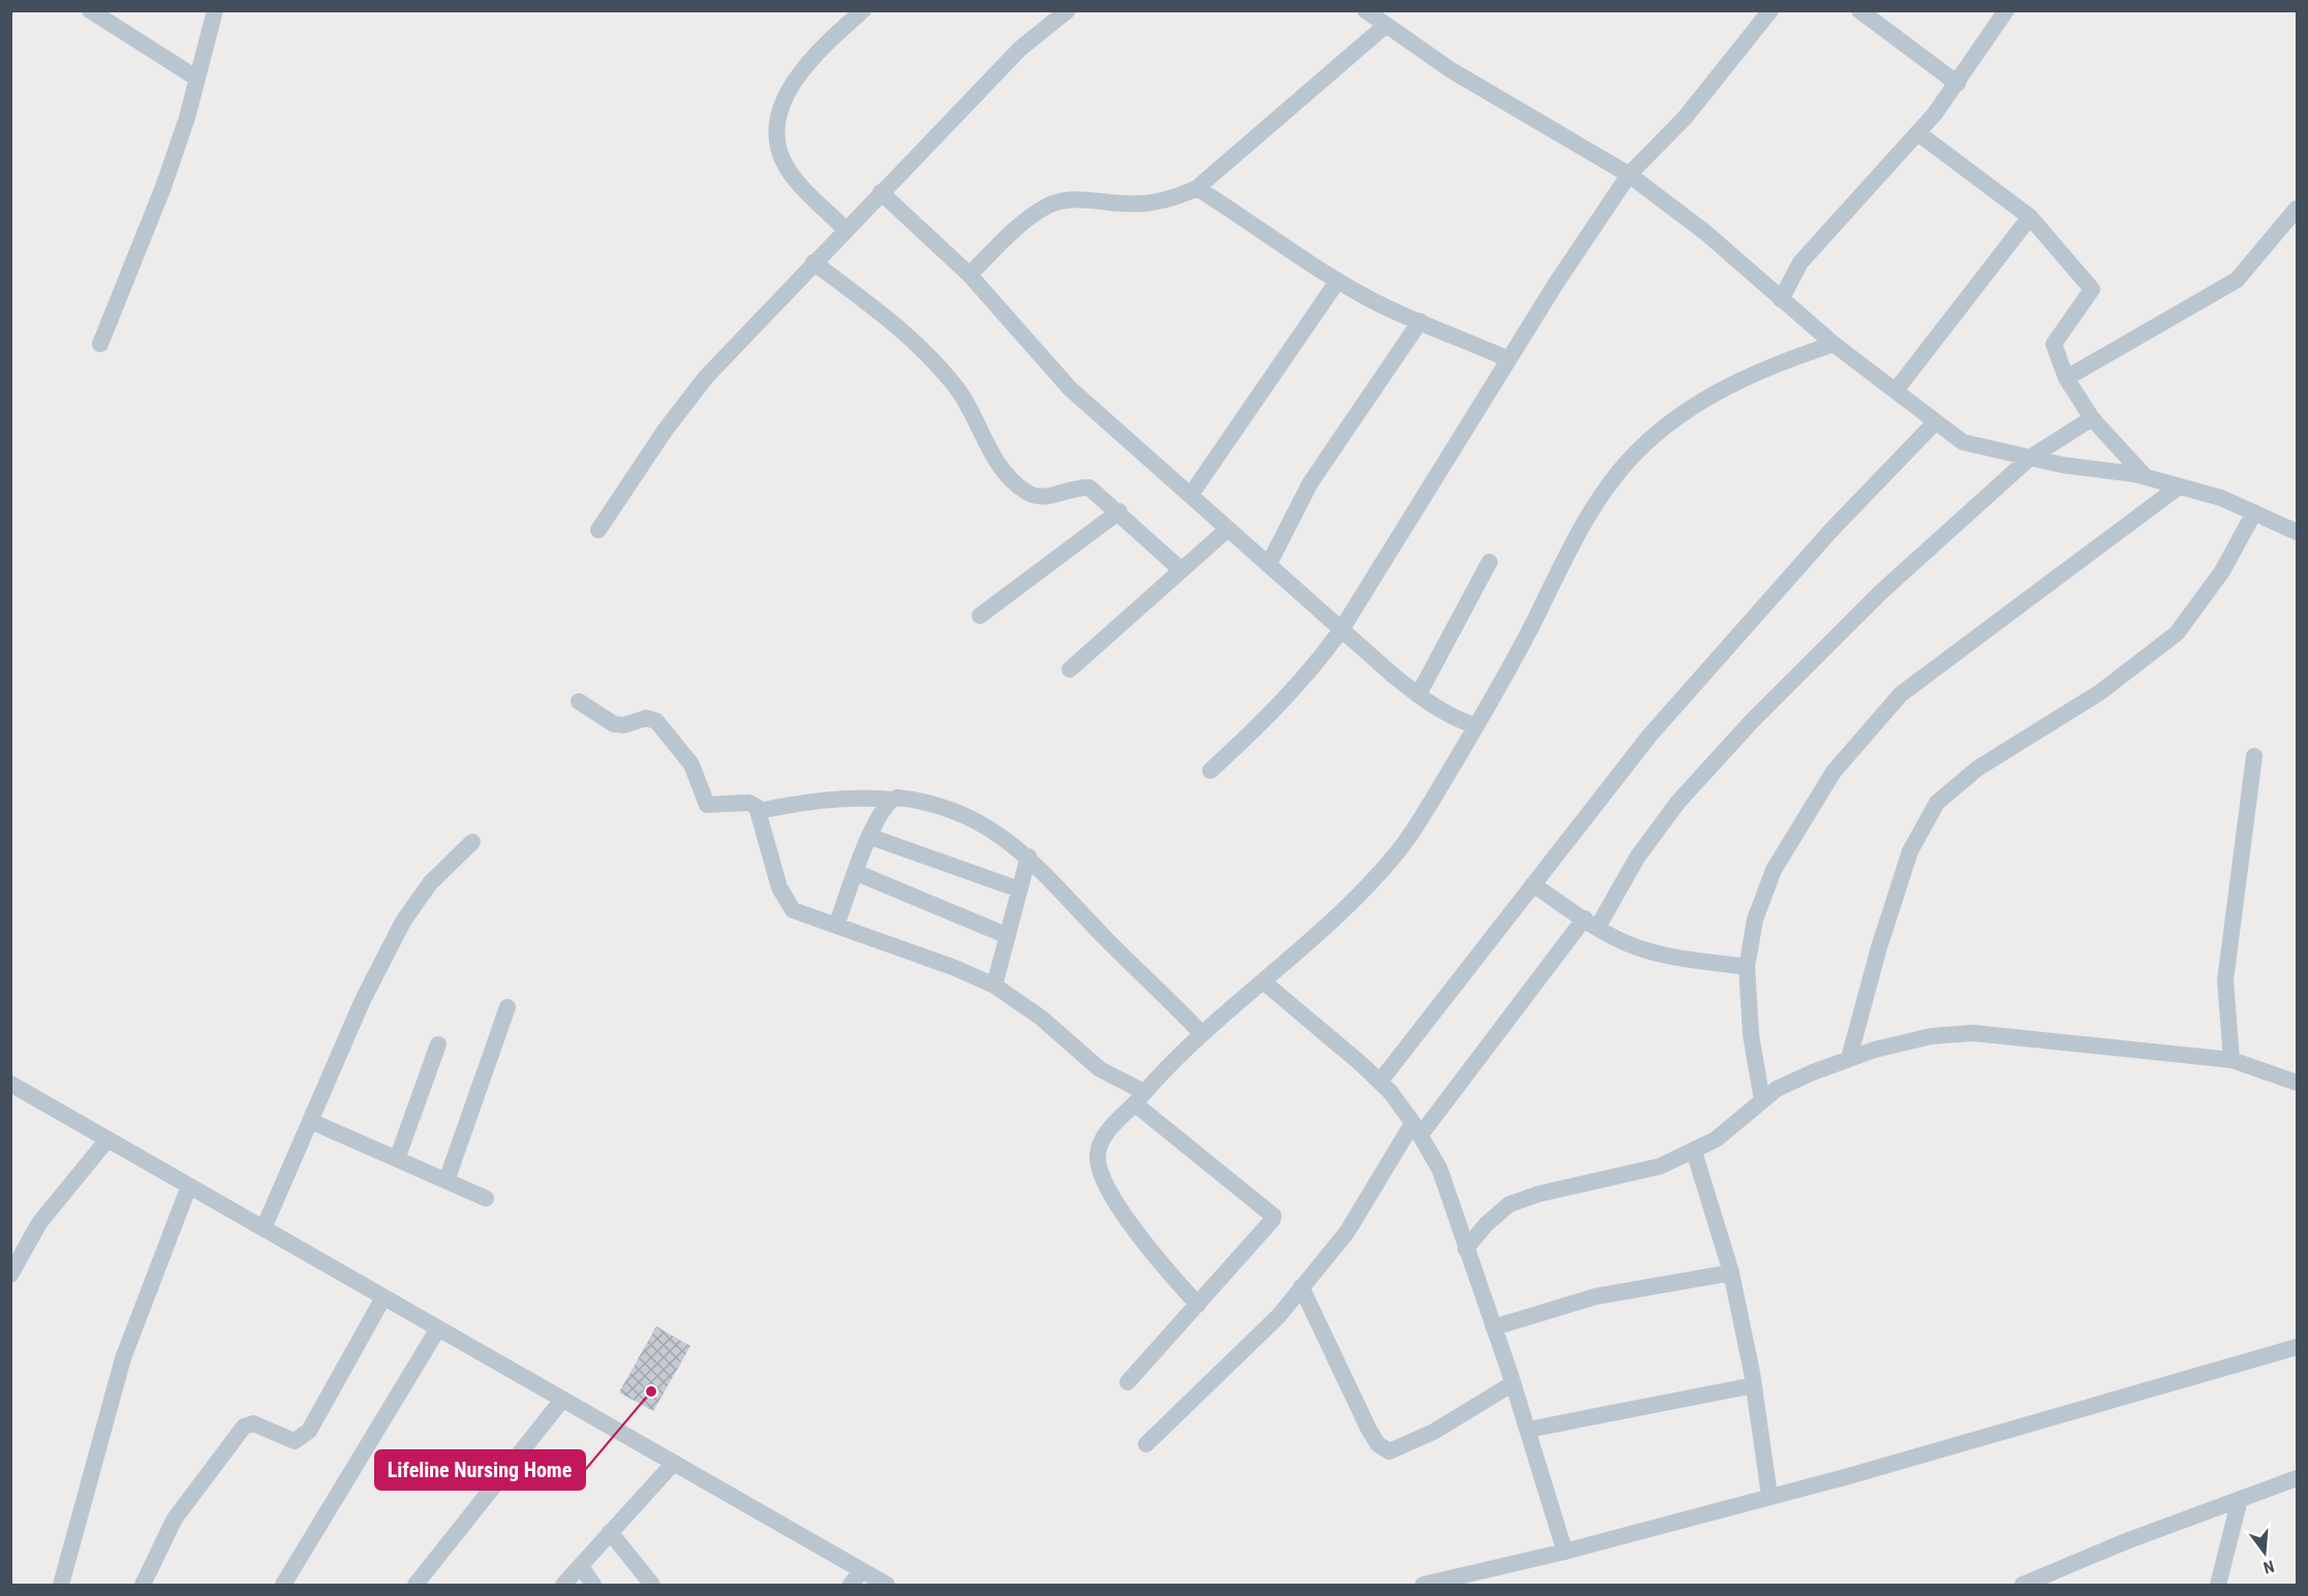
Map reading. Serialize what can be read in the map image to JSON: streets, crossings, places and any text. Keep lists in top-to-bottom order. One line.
{"places":["Lifeline Nursing Home"],"north":"bottom"}
